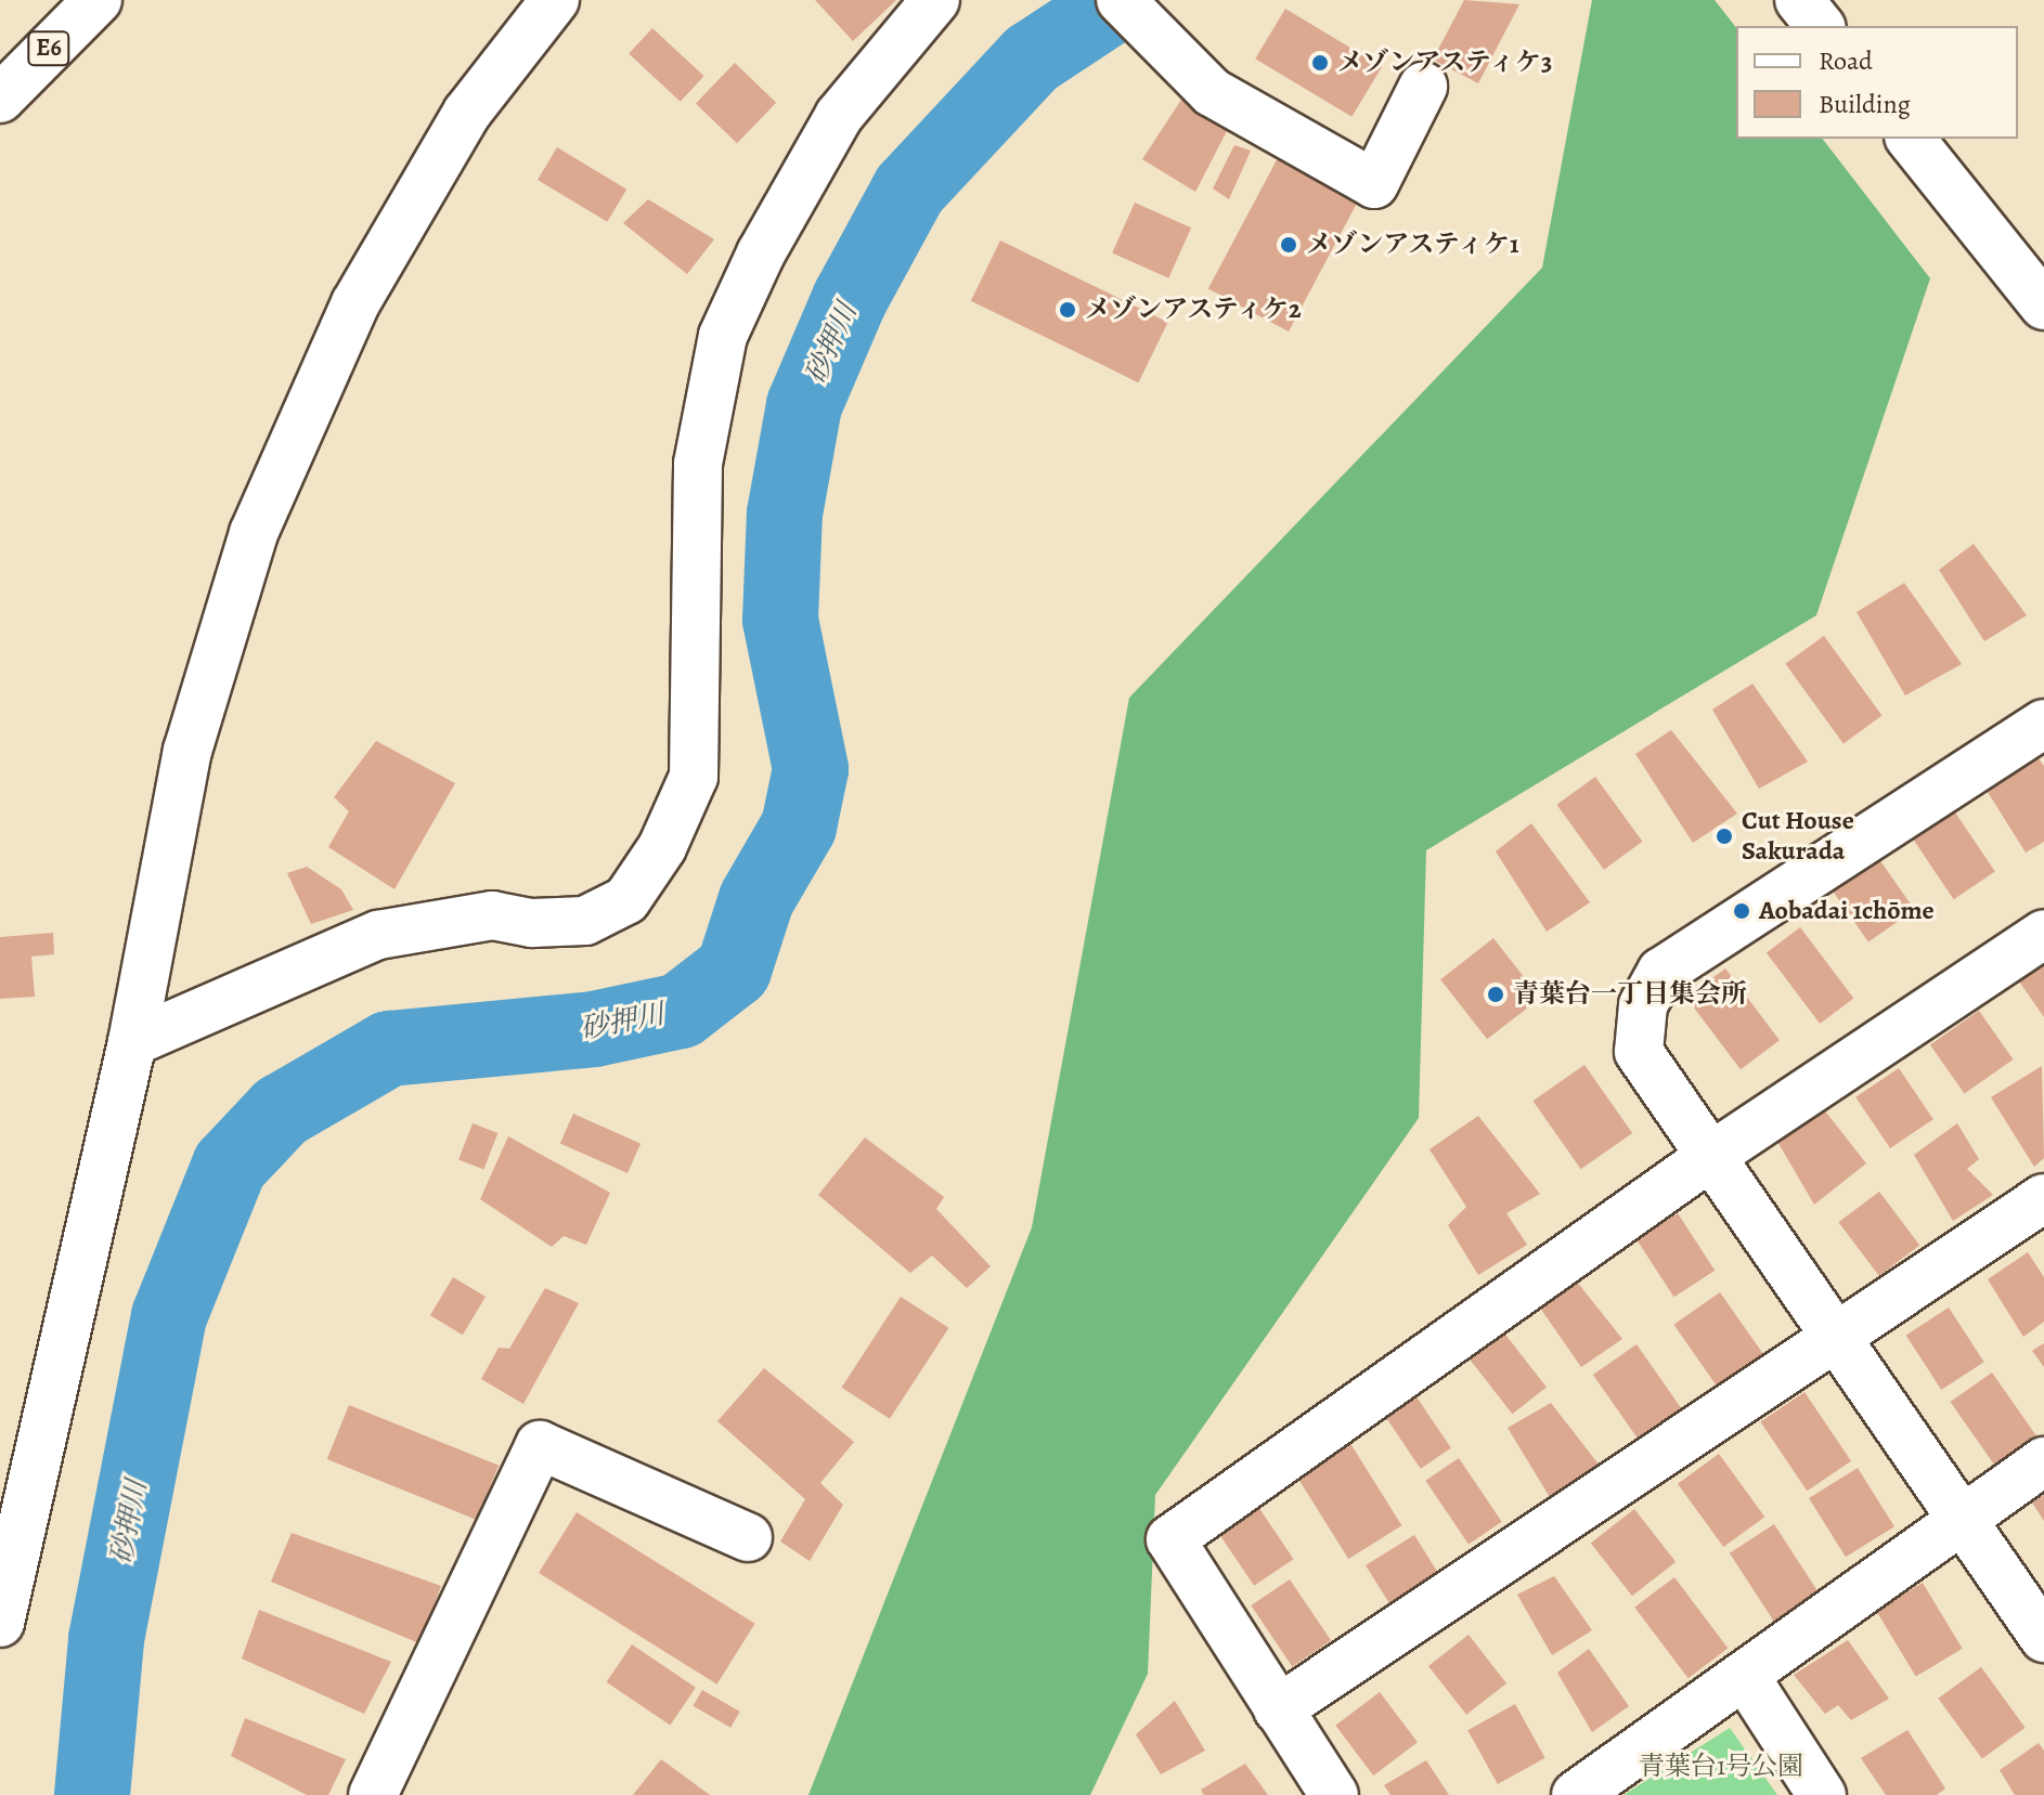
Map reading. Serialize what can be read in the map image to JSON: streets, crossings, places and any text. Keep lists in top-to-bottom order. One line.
{"streets":{"main road":["E6"]},"water":["砂押川"],"parks":["青葉台1号公園"],"places":["メゾンアスティケ3","メゾンアスティケ1","メゾンアスティケ2","Cut House Sakurada","Aobadai 1chōme","青葉台一丁目集会所"],"legend":["Road","Building"]}
